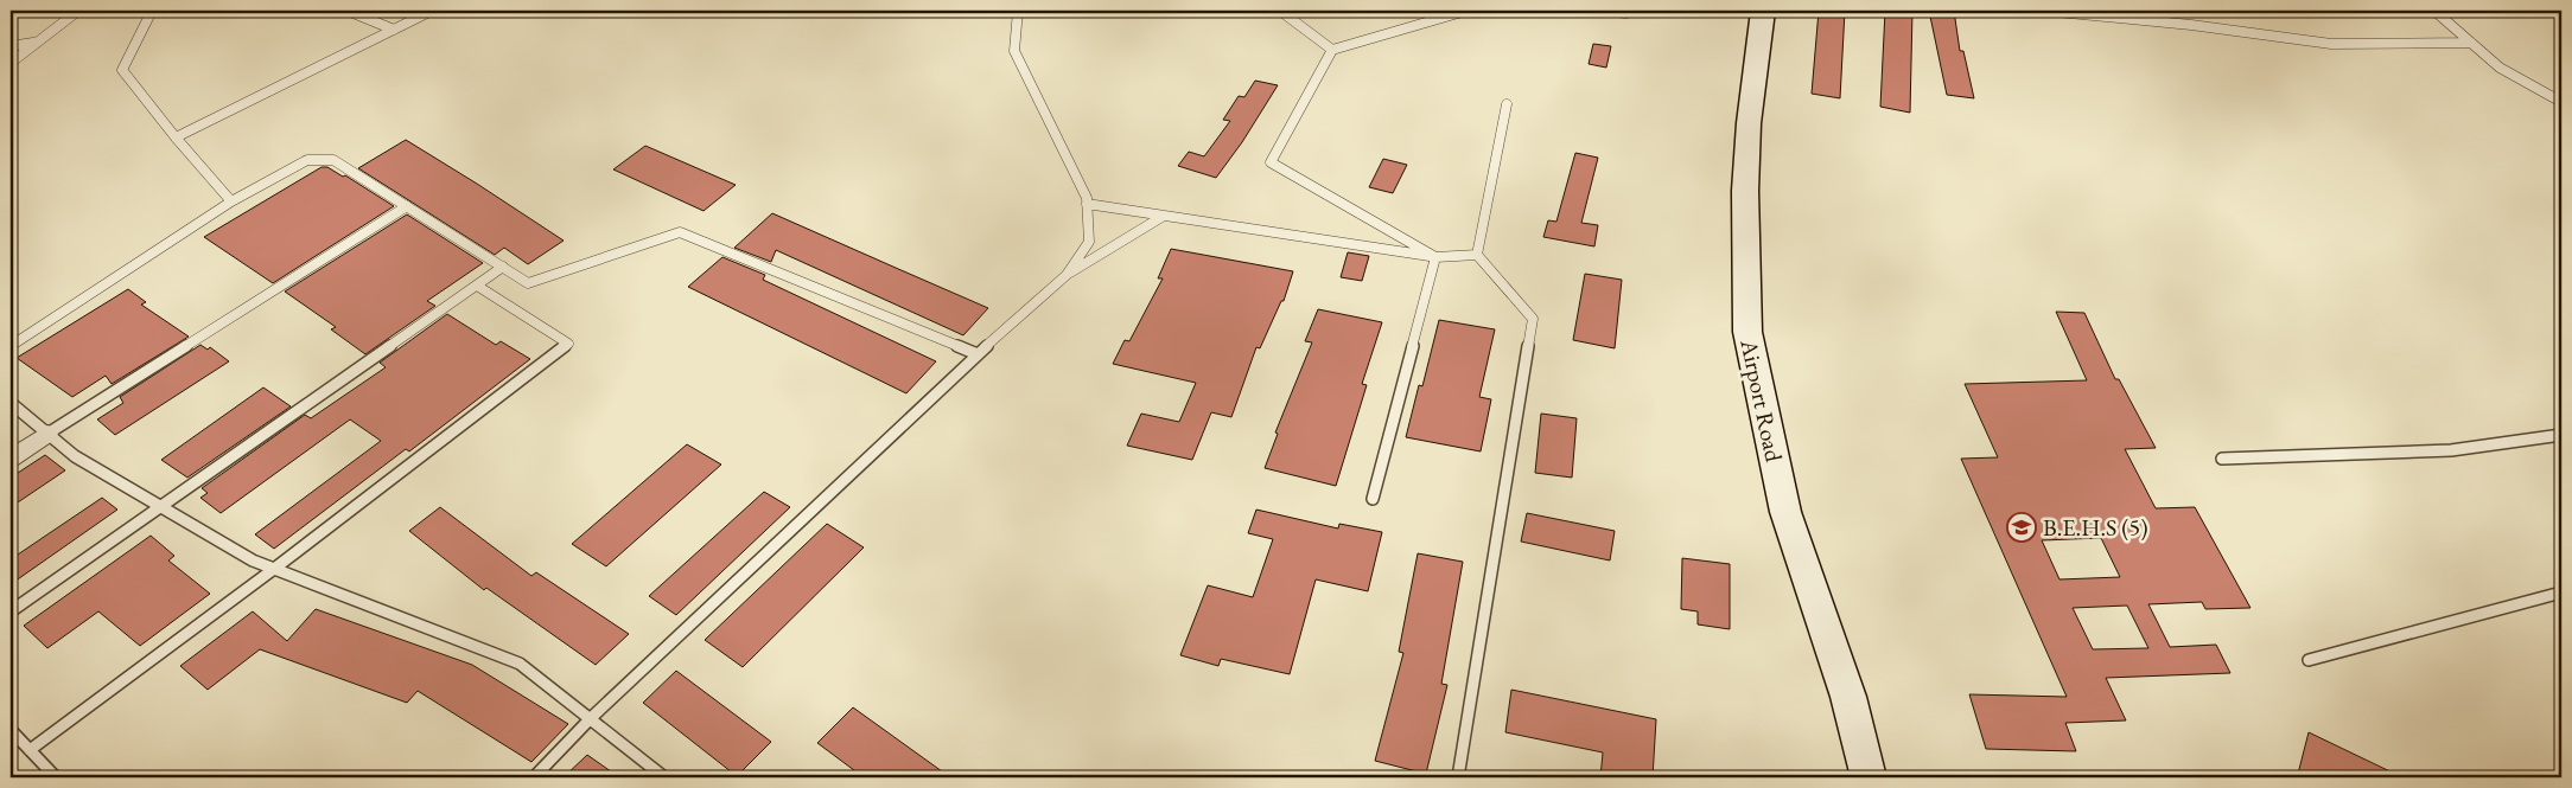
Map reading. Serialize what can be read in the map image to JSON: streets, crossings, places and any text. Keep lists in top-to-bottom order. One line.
{"streets":{"main road":["Airport Road"]},"places":{"school or university":["B.E.H.S (5)"]}}
